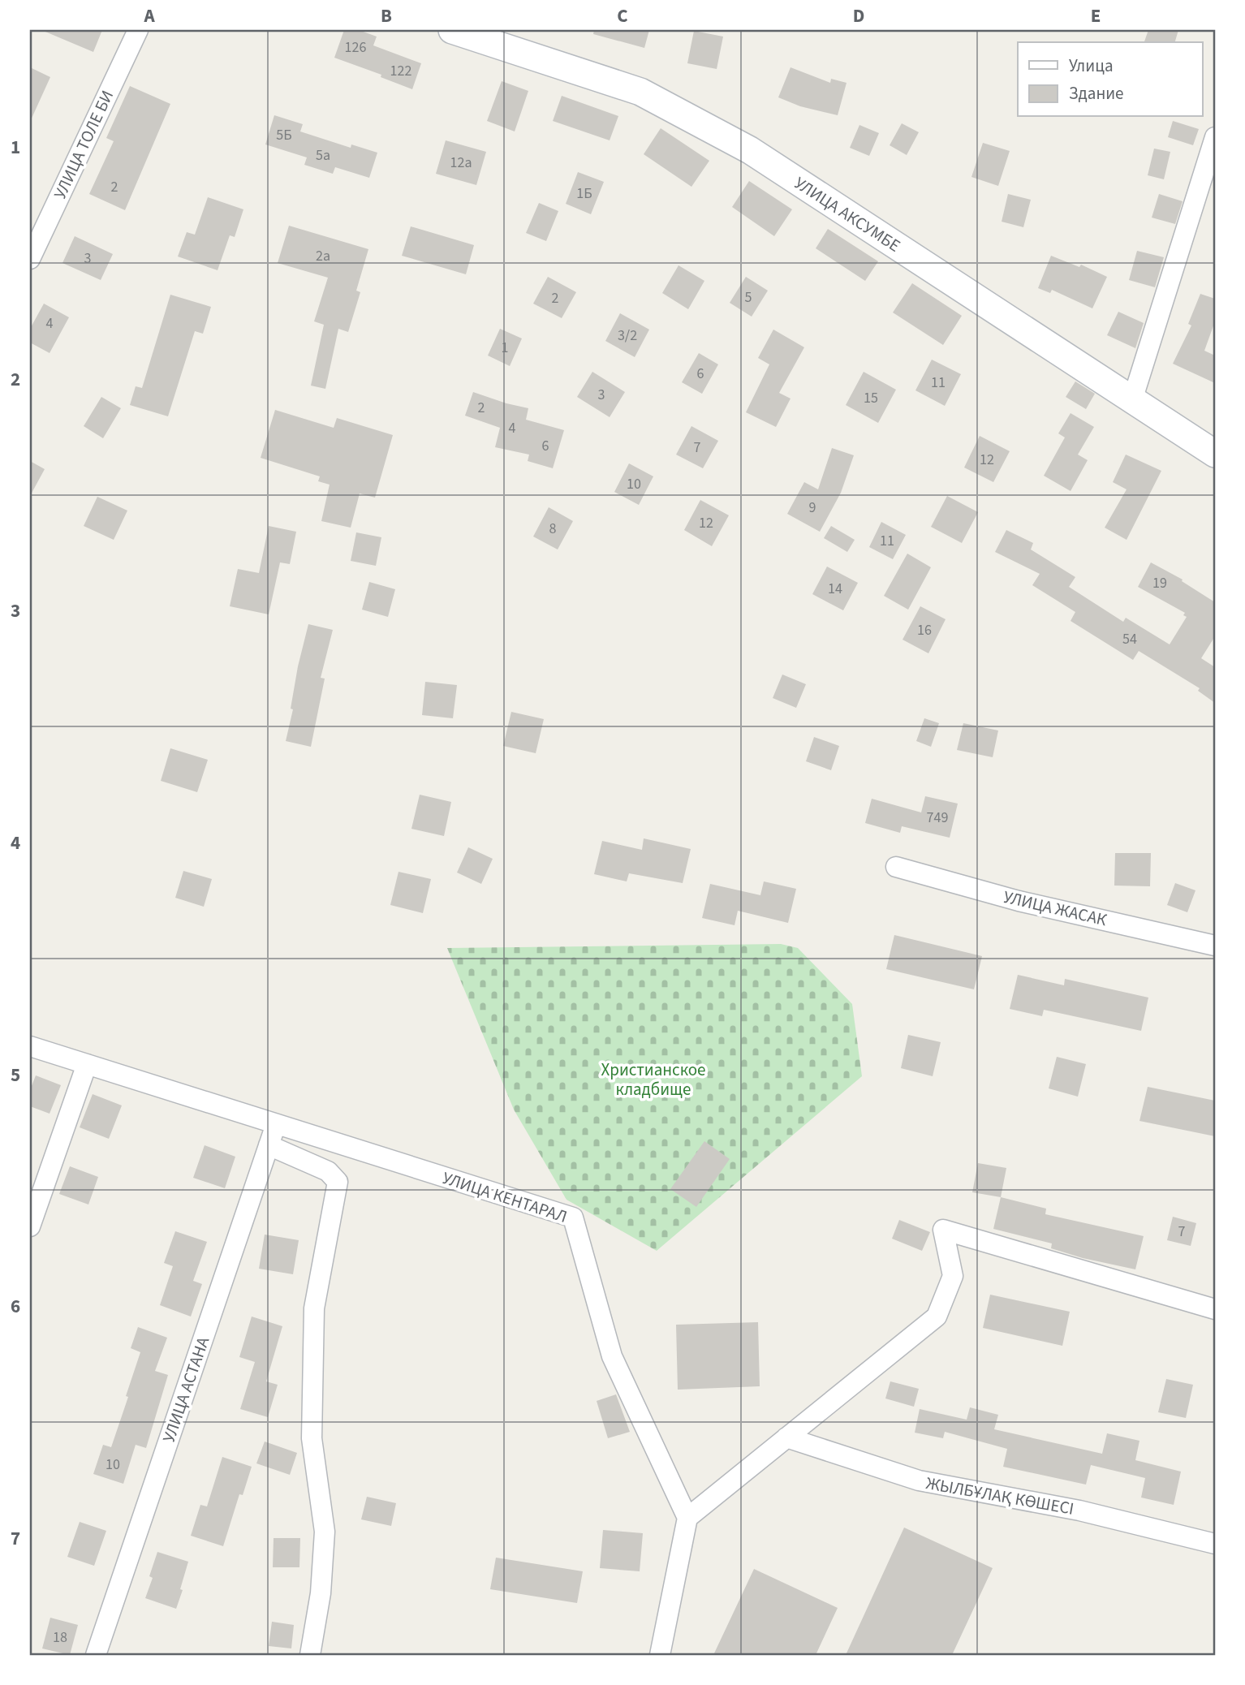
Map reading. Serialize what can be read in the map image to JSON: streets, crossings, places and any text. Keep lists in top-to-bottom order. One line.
{"streets":{"main road":["УЛИЦА АКСУМБЕ"],"street":["УЛИЦА ТОЛЕ БИ","УЛИЦА ЖАСАК","УЛИЦА КЕНТАРАЛ","УЛИЦА АСТАНА","ЖЫЛБҰЛАҚ КӨШЕСІ"]},"crossings":[["УЛИЦА КЕНТАРАЛ","УЛИЦА АСТАНА"]],"parks":["Христианское кладбище"],"house_numbers":["126","122","5Б","5а","12а","2","1Б","2а","3","5","2","4","3/2","1","6","11","3","15","2","4","6","7","12","10","9","12","8","11","19","14","16","54","749","7","10","18"],"legend":["Улица","Здание"],"grid":{"columns":["A","B","C","D","E"],"rows":["1","2","3","4","5","6","7"]}}
